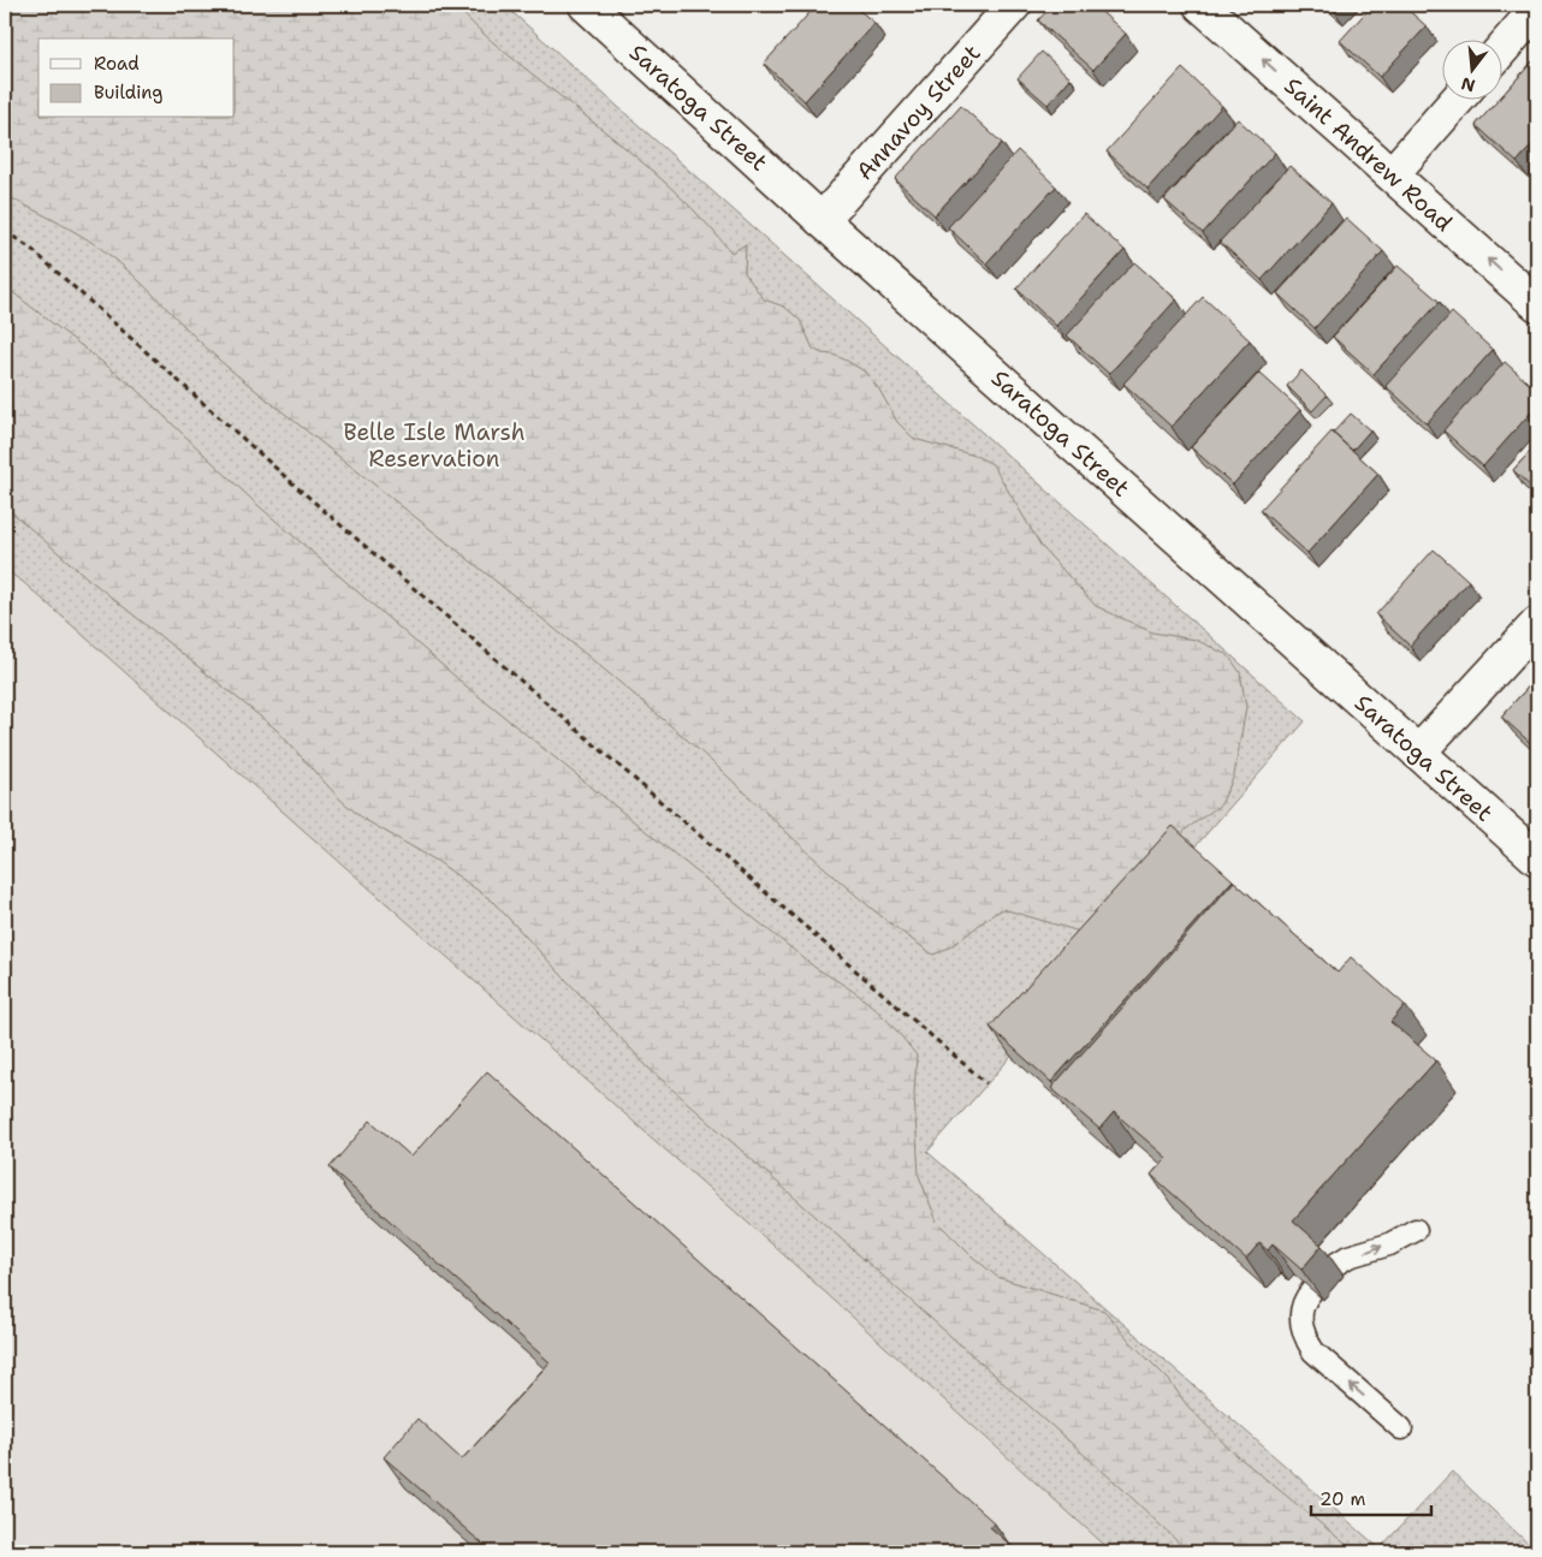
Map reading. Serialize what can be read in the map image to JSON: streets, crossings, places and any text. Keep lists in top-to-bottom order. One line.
{"streets":{"main road":["Saratoga Street","Annavoy Street","Saint Andrew Road"]},"crossings":[["Saratoga Street","Annavoy Street"]],"one_way":["Saint Andrew Road"],"parks":["Belle Isle Marsh Reservation"],"legend":["Road","Building"],"scale_bar":"20 m","north":"bottom"}
